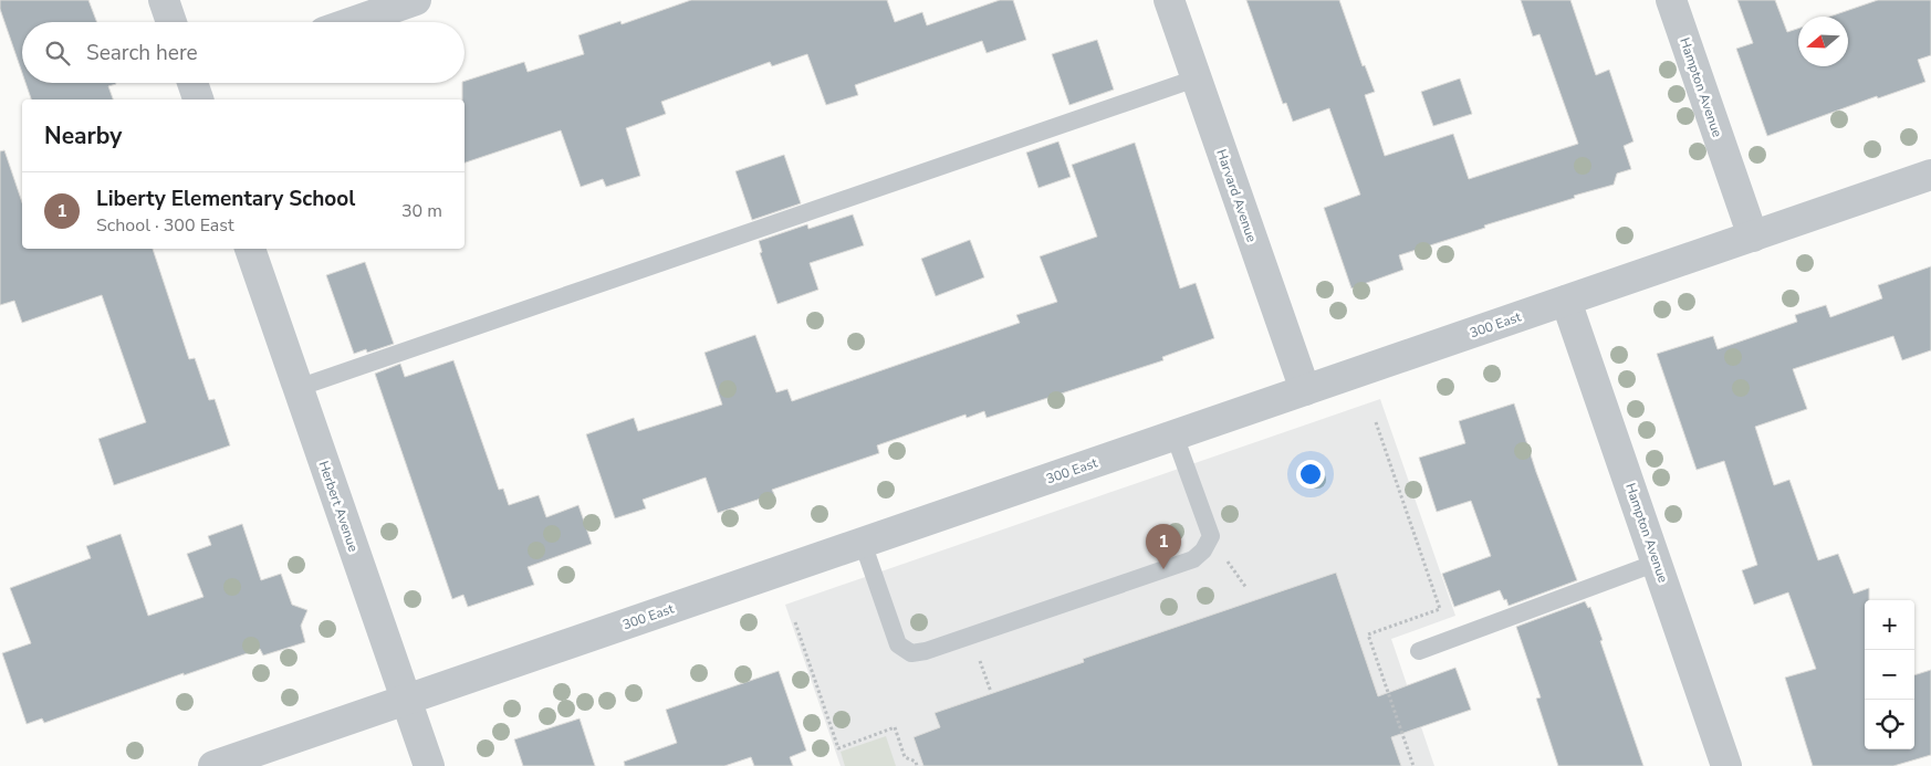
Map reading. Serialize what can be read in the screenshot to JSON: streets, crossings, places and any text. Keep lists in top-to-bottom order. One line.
{"streets":{"street":["Hampton Avenue","Harvard Avenue","300 East","Herbert Avenue"]},"crossings":[["Hampton Avenue","300 East"],["Harvard Avenue","300 East"],["300 East","Herbert Avenue"]],"north":"left","page":{"search":"Search here","heading":"Nearby","list":[{"mark":"1","name":"Liberty Elementary School","note":"School · 300 East","value":"30 m"}],"pins":"1","map_buttons":["+","−"]}}
